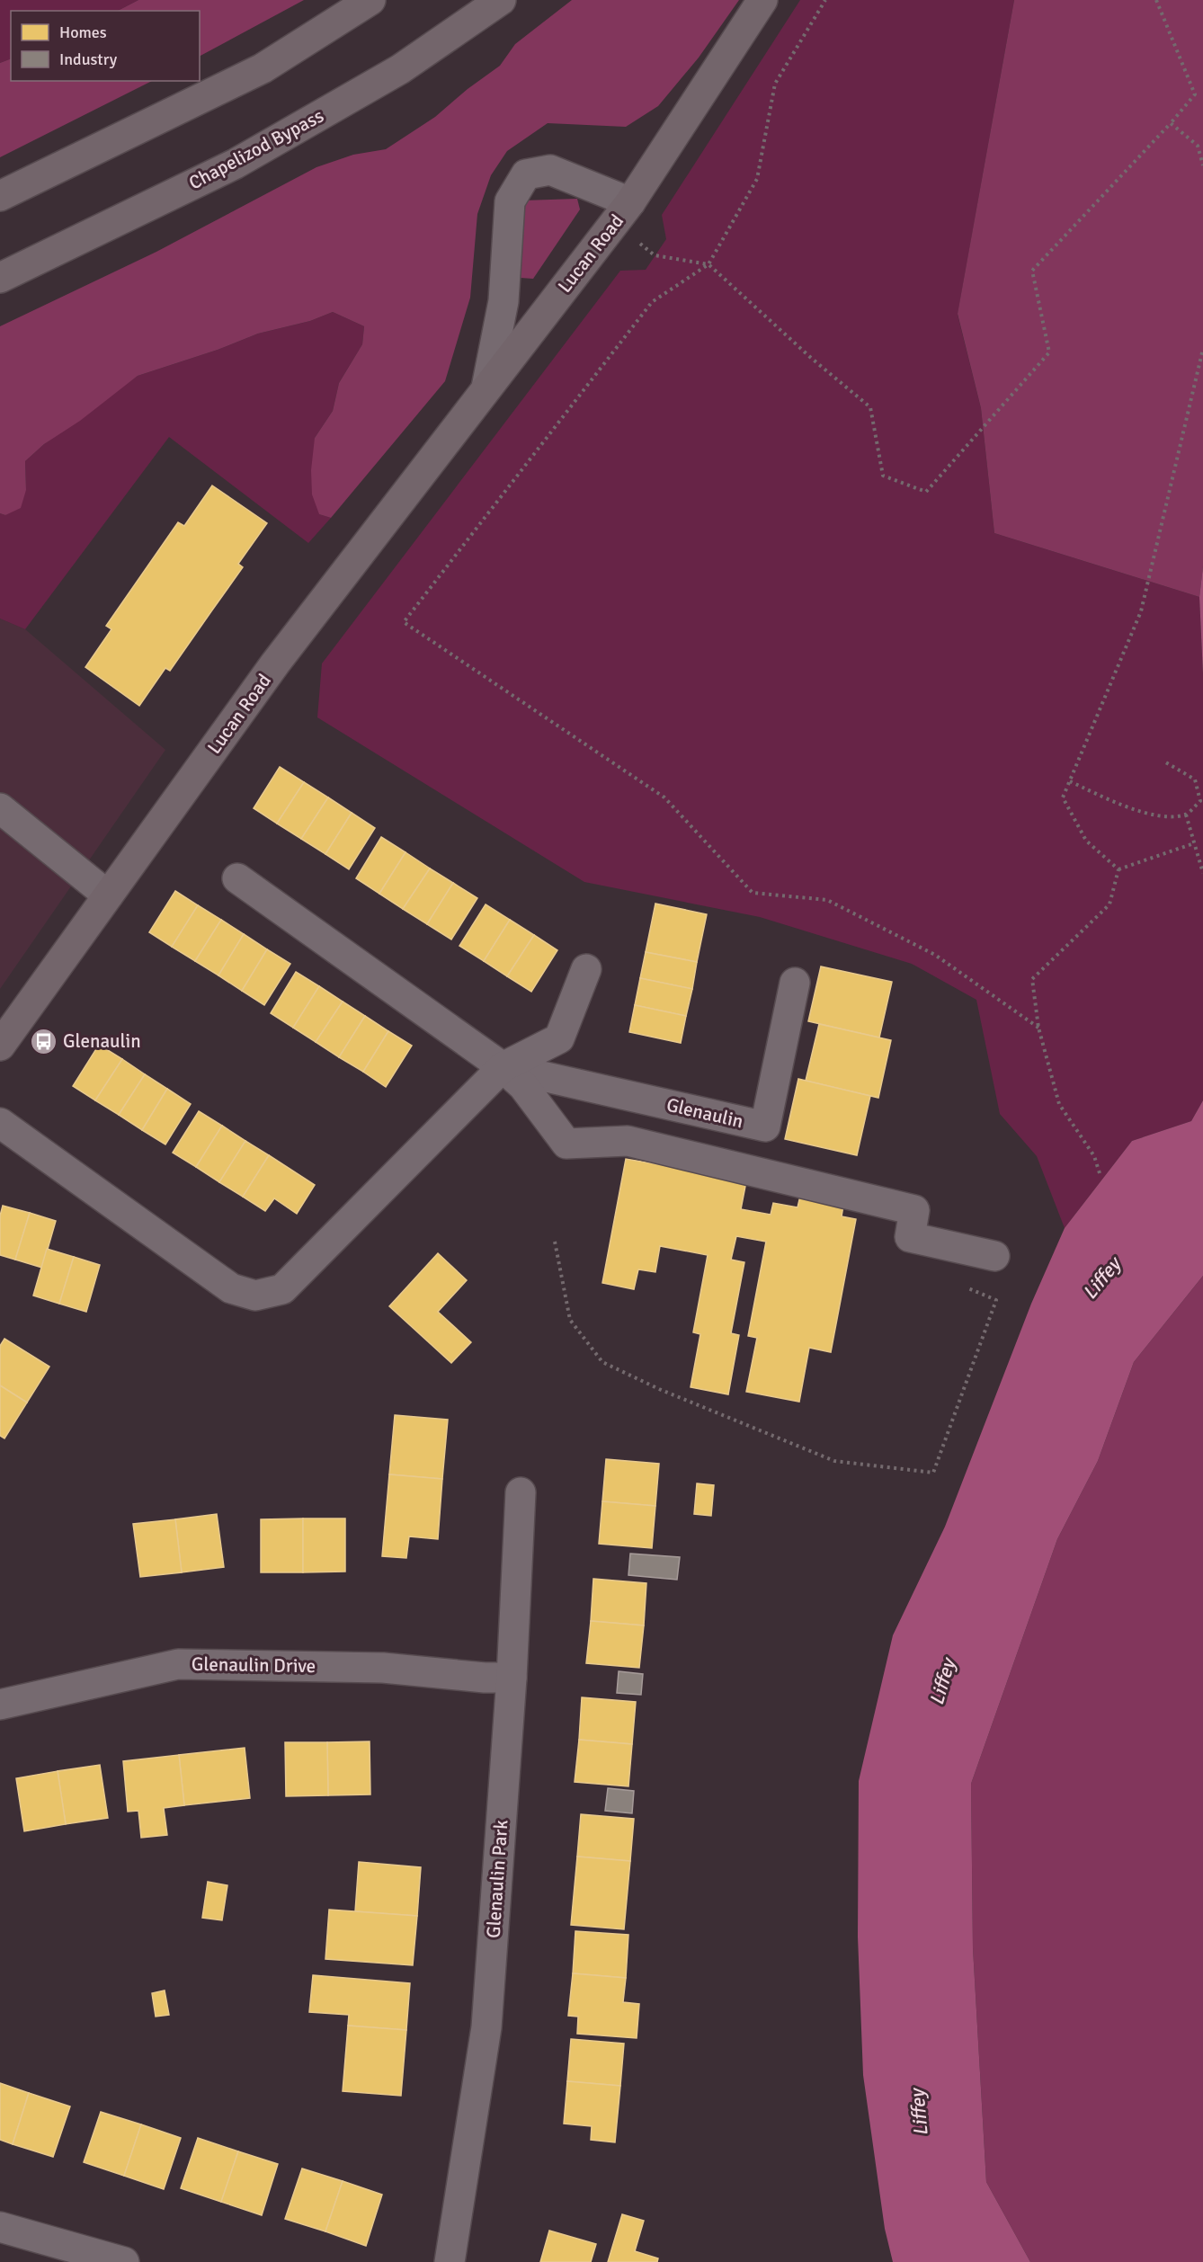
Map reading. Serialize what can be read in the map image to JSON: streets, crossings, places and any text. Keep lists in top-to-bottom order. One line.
{"streets":{"main road":["Chapelizod Bypass","Lucan Road"],"street":["Glenaulin","Glenaulin Drive","Glenaulin Park"]},"crossings":[["Glenaulin Drive","Glenaulin Park"]],"water":["Liffey"],"places":{"bus stop":["Glenaulin"]},"legend":["Homes","Industry"]}
